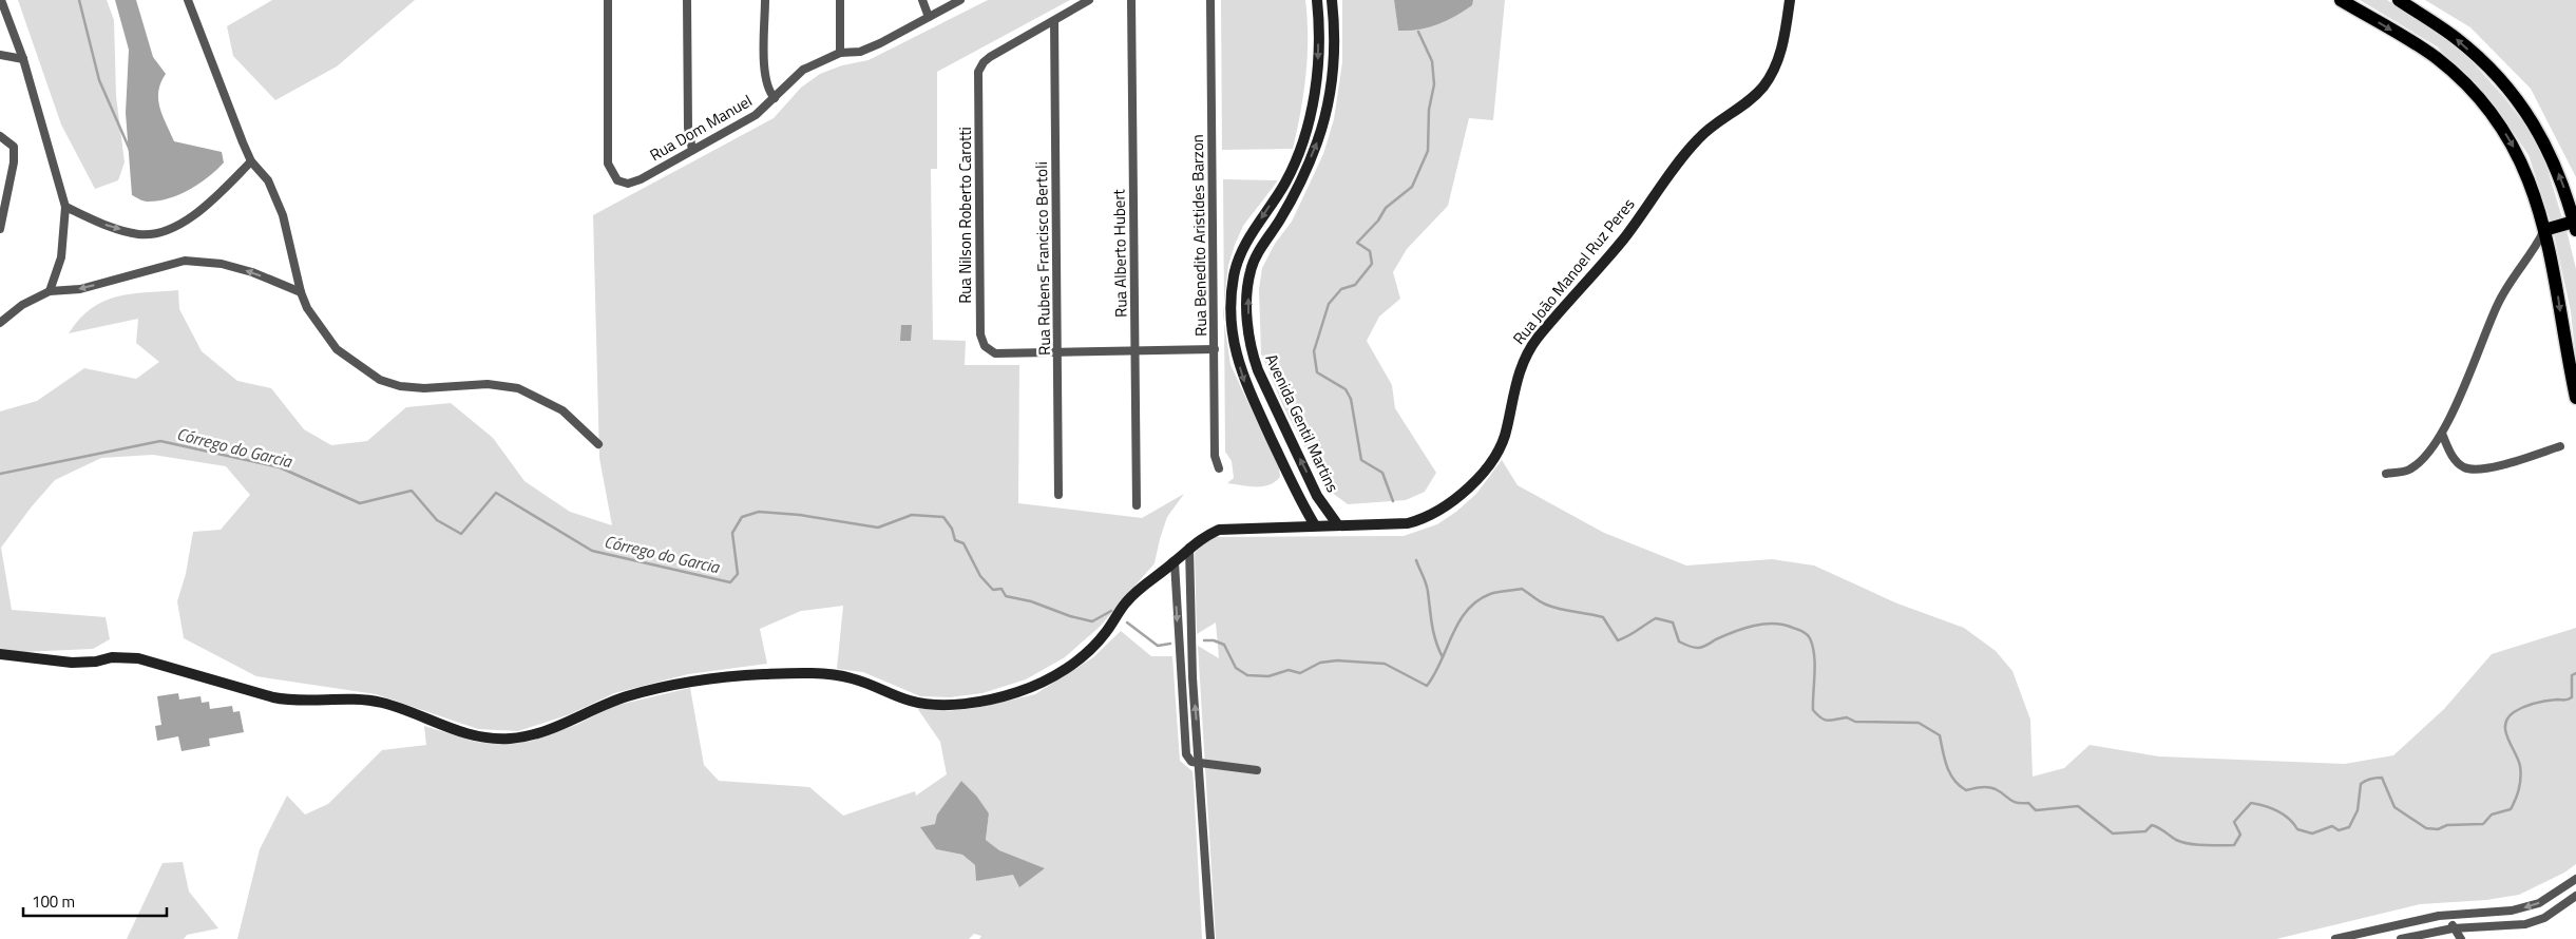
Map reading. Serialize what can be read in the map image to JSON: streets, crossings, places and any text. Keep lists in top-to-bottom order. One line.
{"streets":{"main road":["Rua João Manoel Ruz Peres","Avenida Gentil Martins"],"street":["Rua Dom Manuel","Rua Nilson Roberto Carotti","Rua Benedito Aristides Barzon","Rua Alberto Hubert","Rua Rubens Francisco Bertoli"]},"crossings":[["Rua Nilson Roberto Carotti","Rua Rubens Francisco Bertoli"],["Rua João Manoel Ruz Peres","Avenida Gentil Martins"]],"water":["Córrego do Garcia"],"scale_bar":"100 m"}
